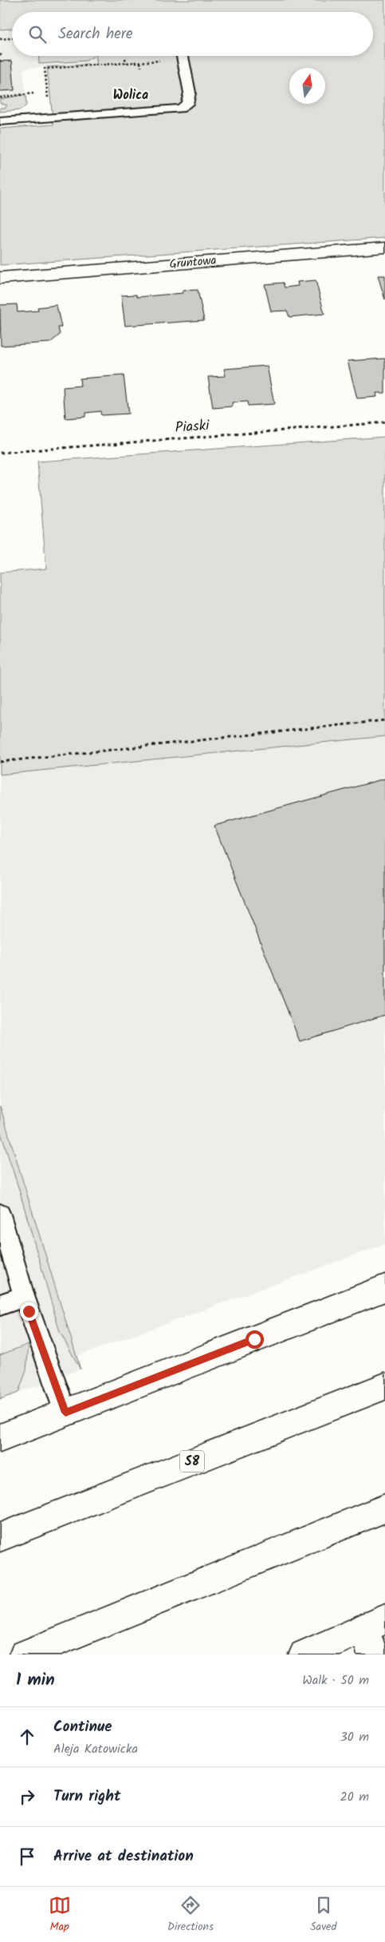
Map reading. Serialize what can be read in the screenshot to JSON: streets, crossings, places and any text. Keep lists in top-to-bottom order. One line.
{"streets":{"main road":["Gruntowa","S8"],"path":["Piaski"]},"districts":["Wolica"],"north":"top","page":{"search":"Search here","heading":["1 min","Walk · 50 m"],"list":[["Continue","Aleja Katowicka","30 m"],["Turn right","20 m"],"Arrive at destination"],"nav":["Map","Directions","Saved"]}}
